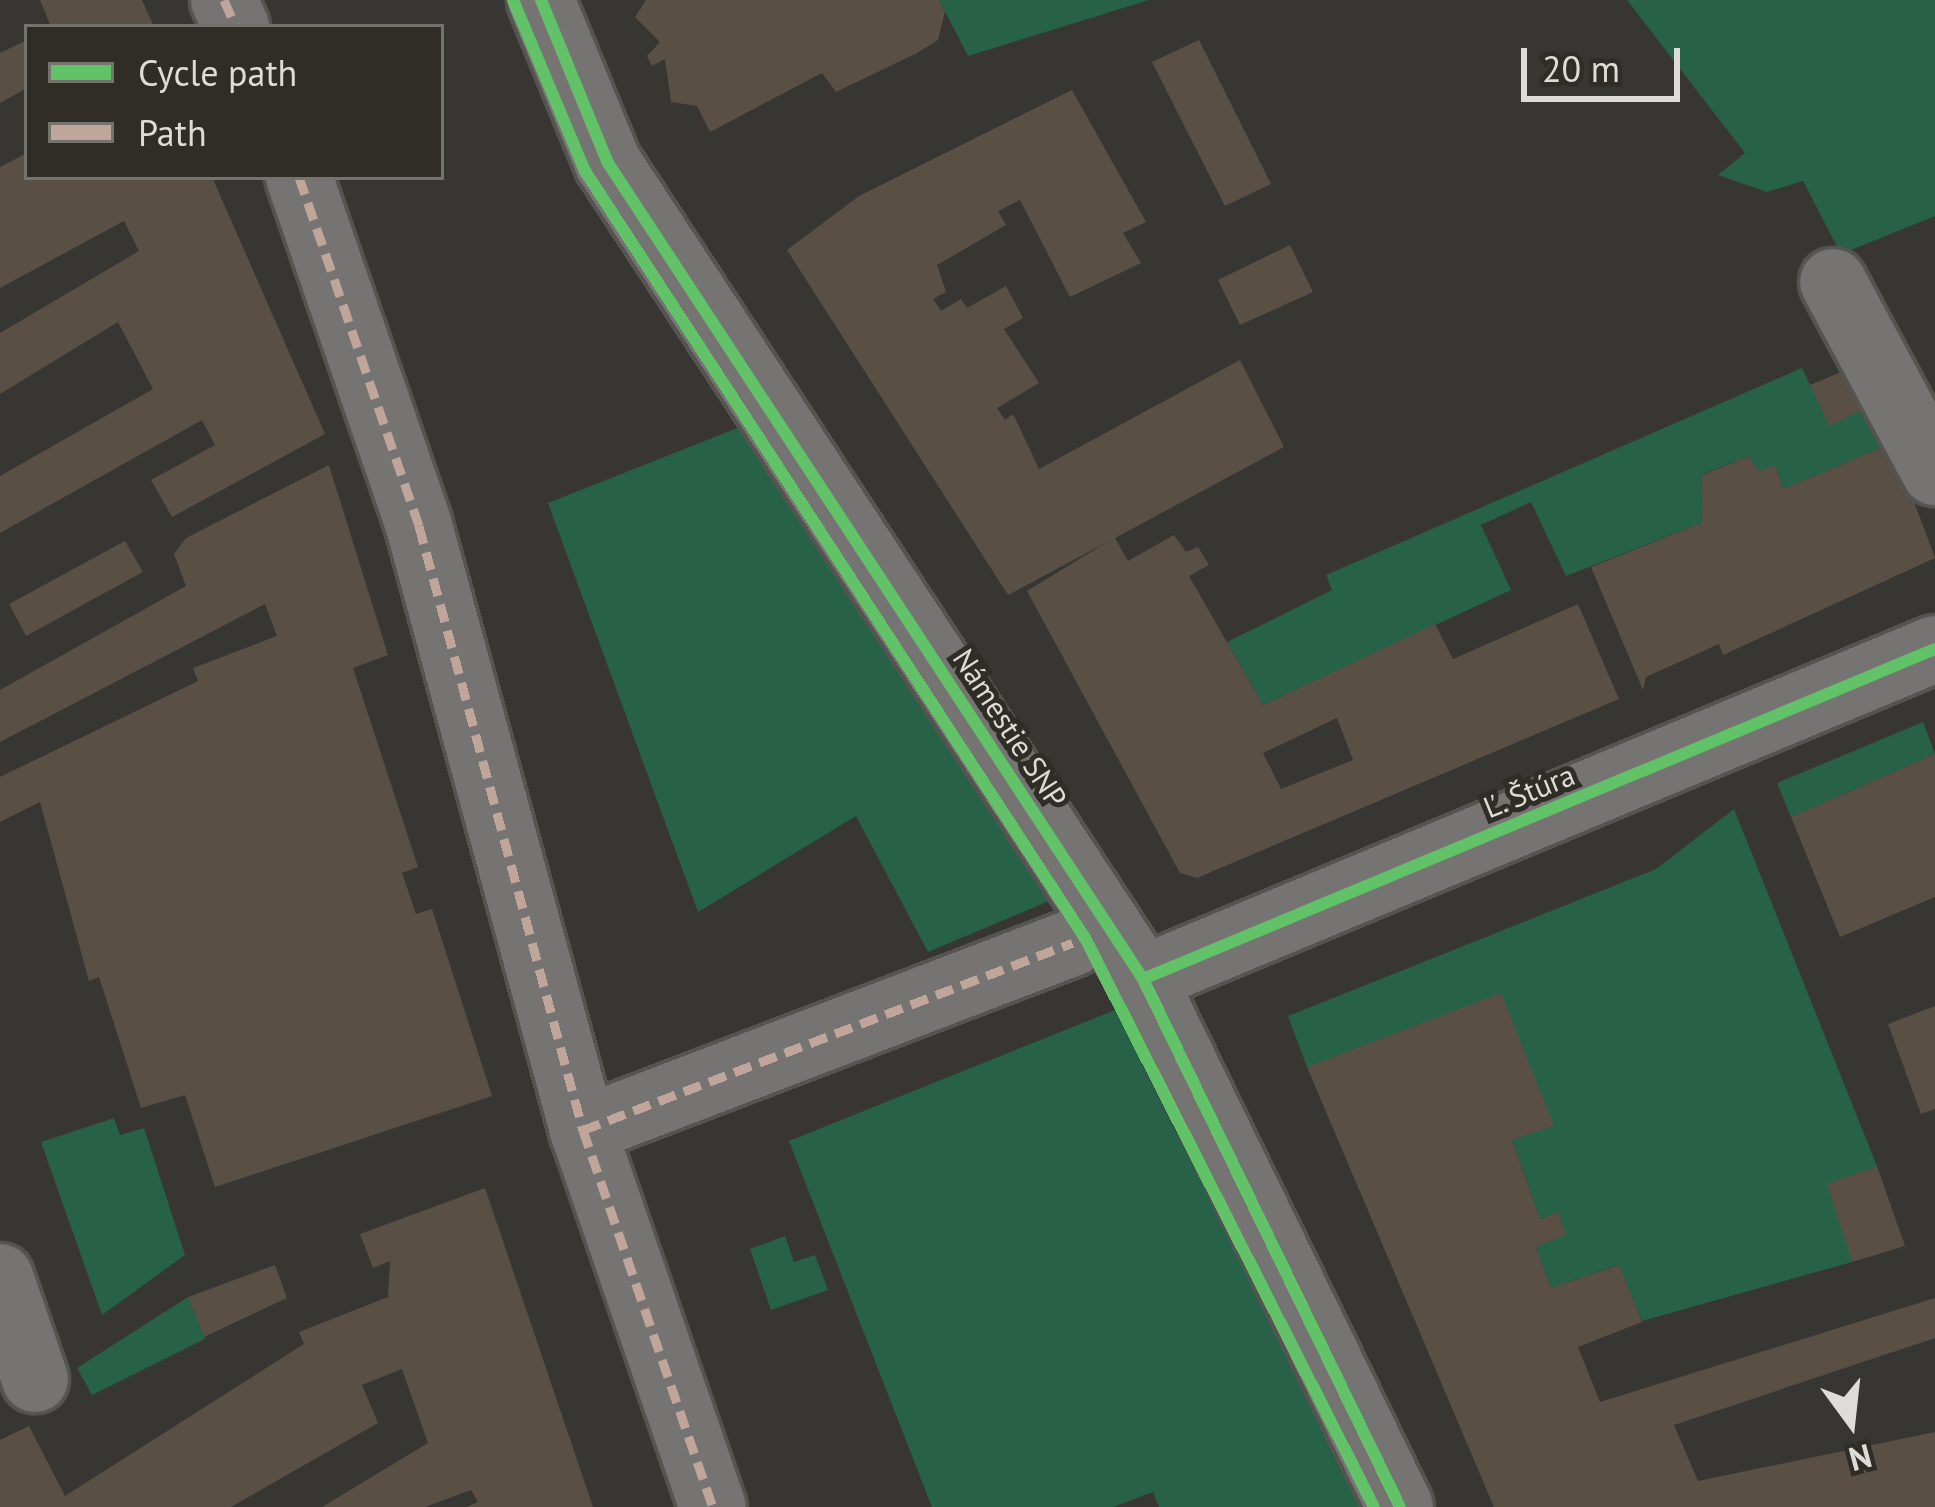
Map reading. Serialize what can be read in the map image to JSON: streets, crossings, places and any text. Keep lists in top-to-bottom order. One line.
{"streets":{"street":["Námestie SNP","Ľ. Štúra"]},"crossings":[["Námestie SNP","Ľ. Štúra"]],"legend":["Cycle path","Path"],"scale_bar":"20 m","north":"bottom"}
